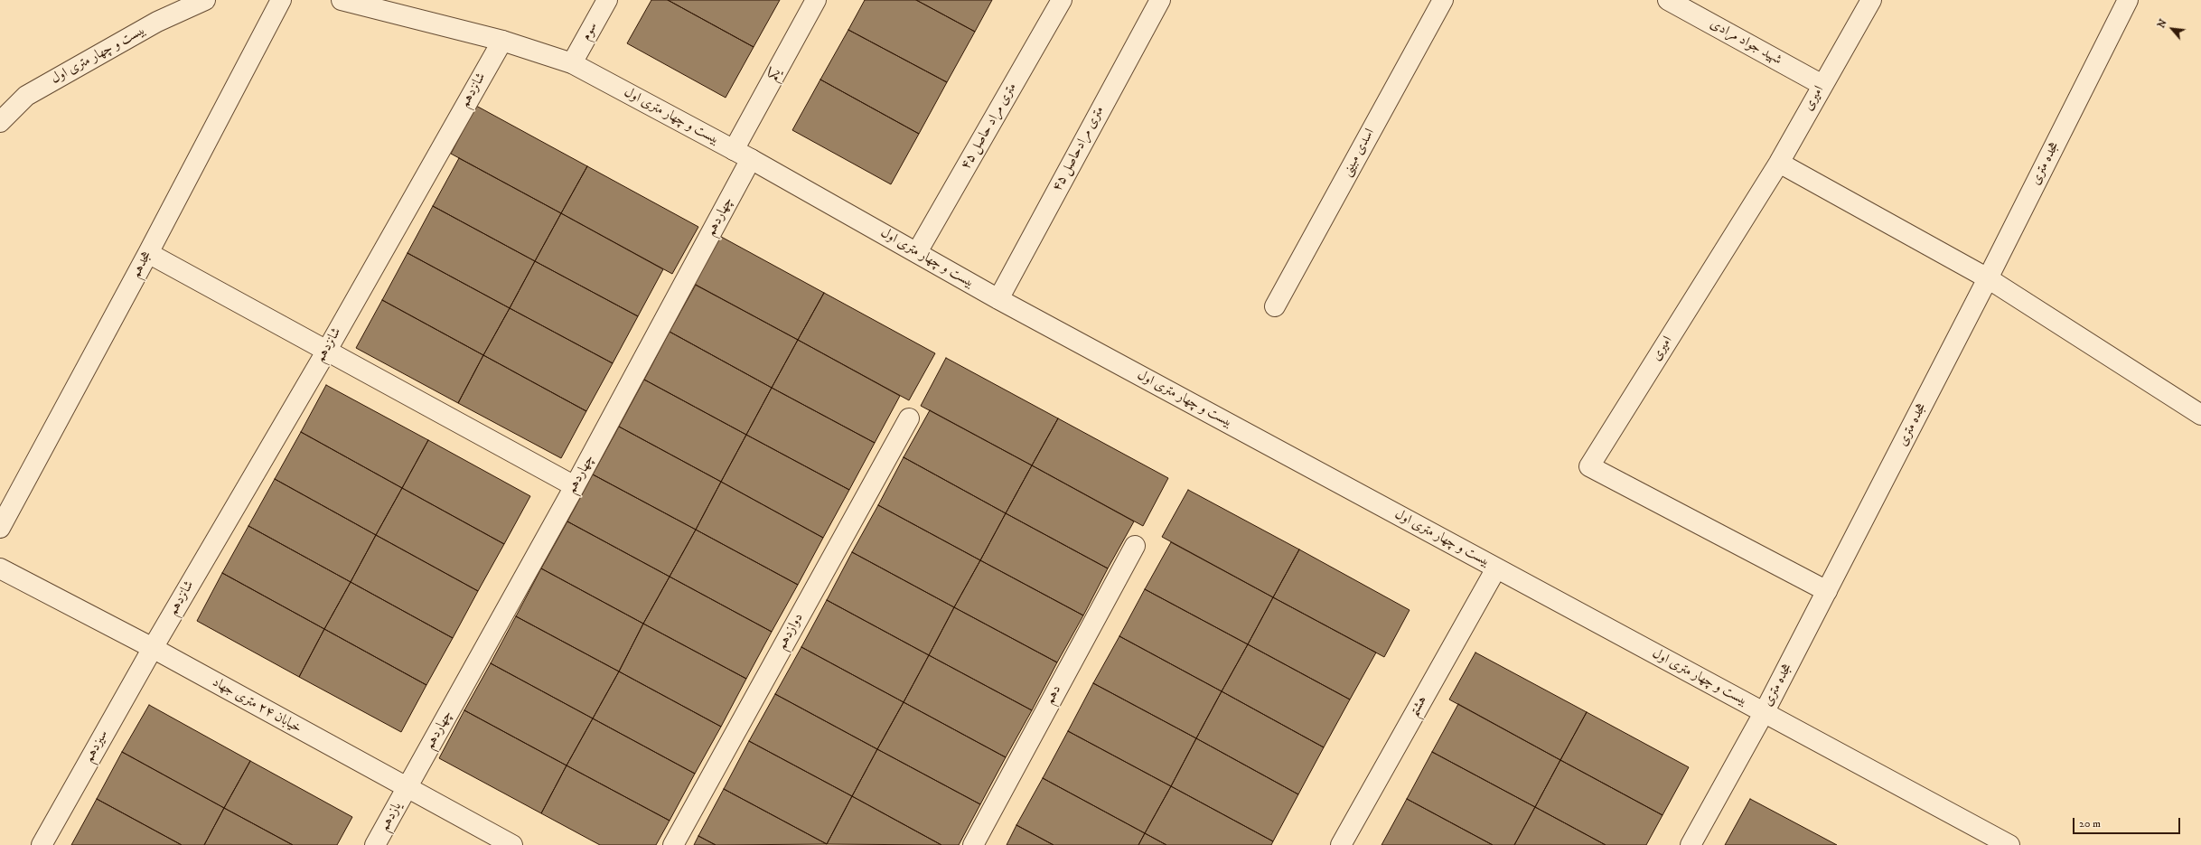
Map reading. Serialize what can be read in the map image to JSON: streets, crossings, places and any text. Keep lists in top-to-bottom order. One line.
{"streets":{"street":["سوم","شهید جواد مرادی","بیست و چهار متری اول","یکم","شانزدهم","امیری","۴۵ متری مراد حاصل","۴۵ متری مرادحاصل","اسدی مبینی","هجده متری","چهاردهم","هجدهم","دوازدهم","دهم","خیابان ۲۴ متری جهاد","هشتم","سیزدهم","یازدهم"]},"crossings":[["سوم","بیست و چهار متری اول"],["شهید جواد مرادی","امیری"],["بیست و چهار متری اول","یکم"],["بیست و چهار متری اول","شانزدهم"],["بیست و چهار متری اول","۴۵ متری مراد حاصل"],["بیست و چهار متری اول","۴۵ متری مرادحاصل"],["بیست و چهار متری اول","هجده متری"],["بیست و چهار متری اول","چهاردهم"],["بیست و چهار متری اول","هشتم"],["شانزدهم","خیابان ۲۴ متری جهاد"],["شانزدهم","سیزدهم"],["امیری","هجده متری"],["چهاردهم","خیابان ۲۴ متری جهاد"],["چهاردهم","یازدهم"],["خیابان ۲۴ متری جهاد","سیزدهم"],["خیابان ۲۴ متری جهاد","یازدهم"]],"scale_bar":"20 m","north":"top left"}
